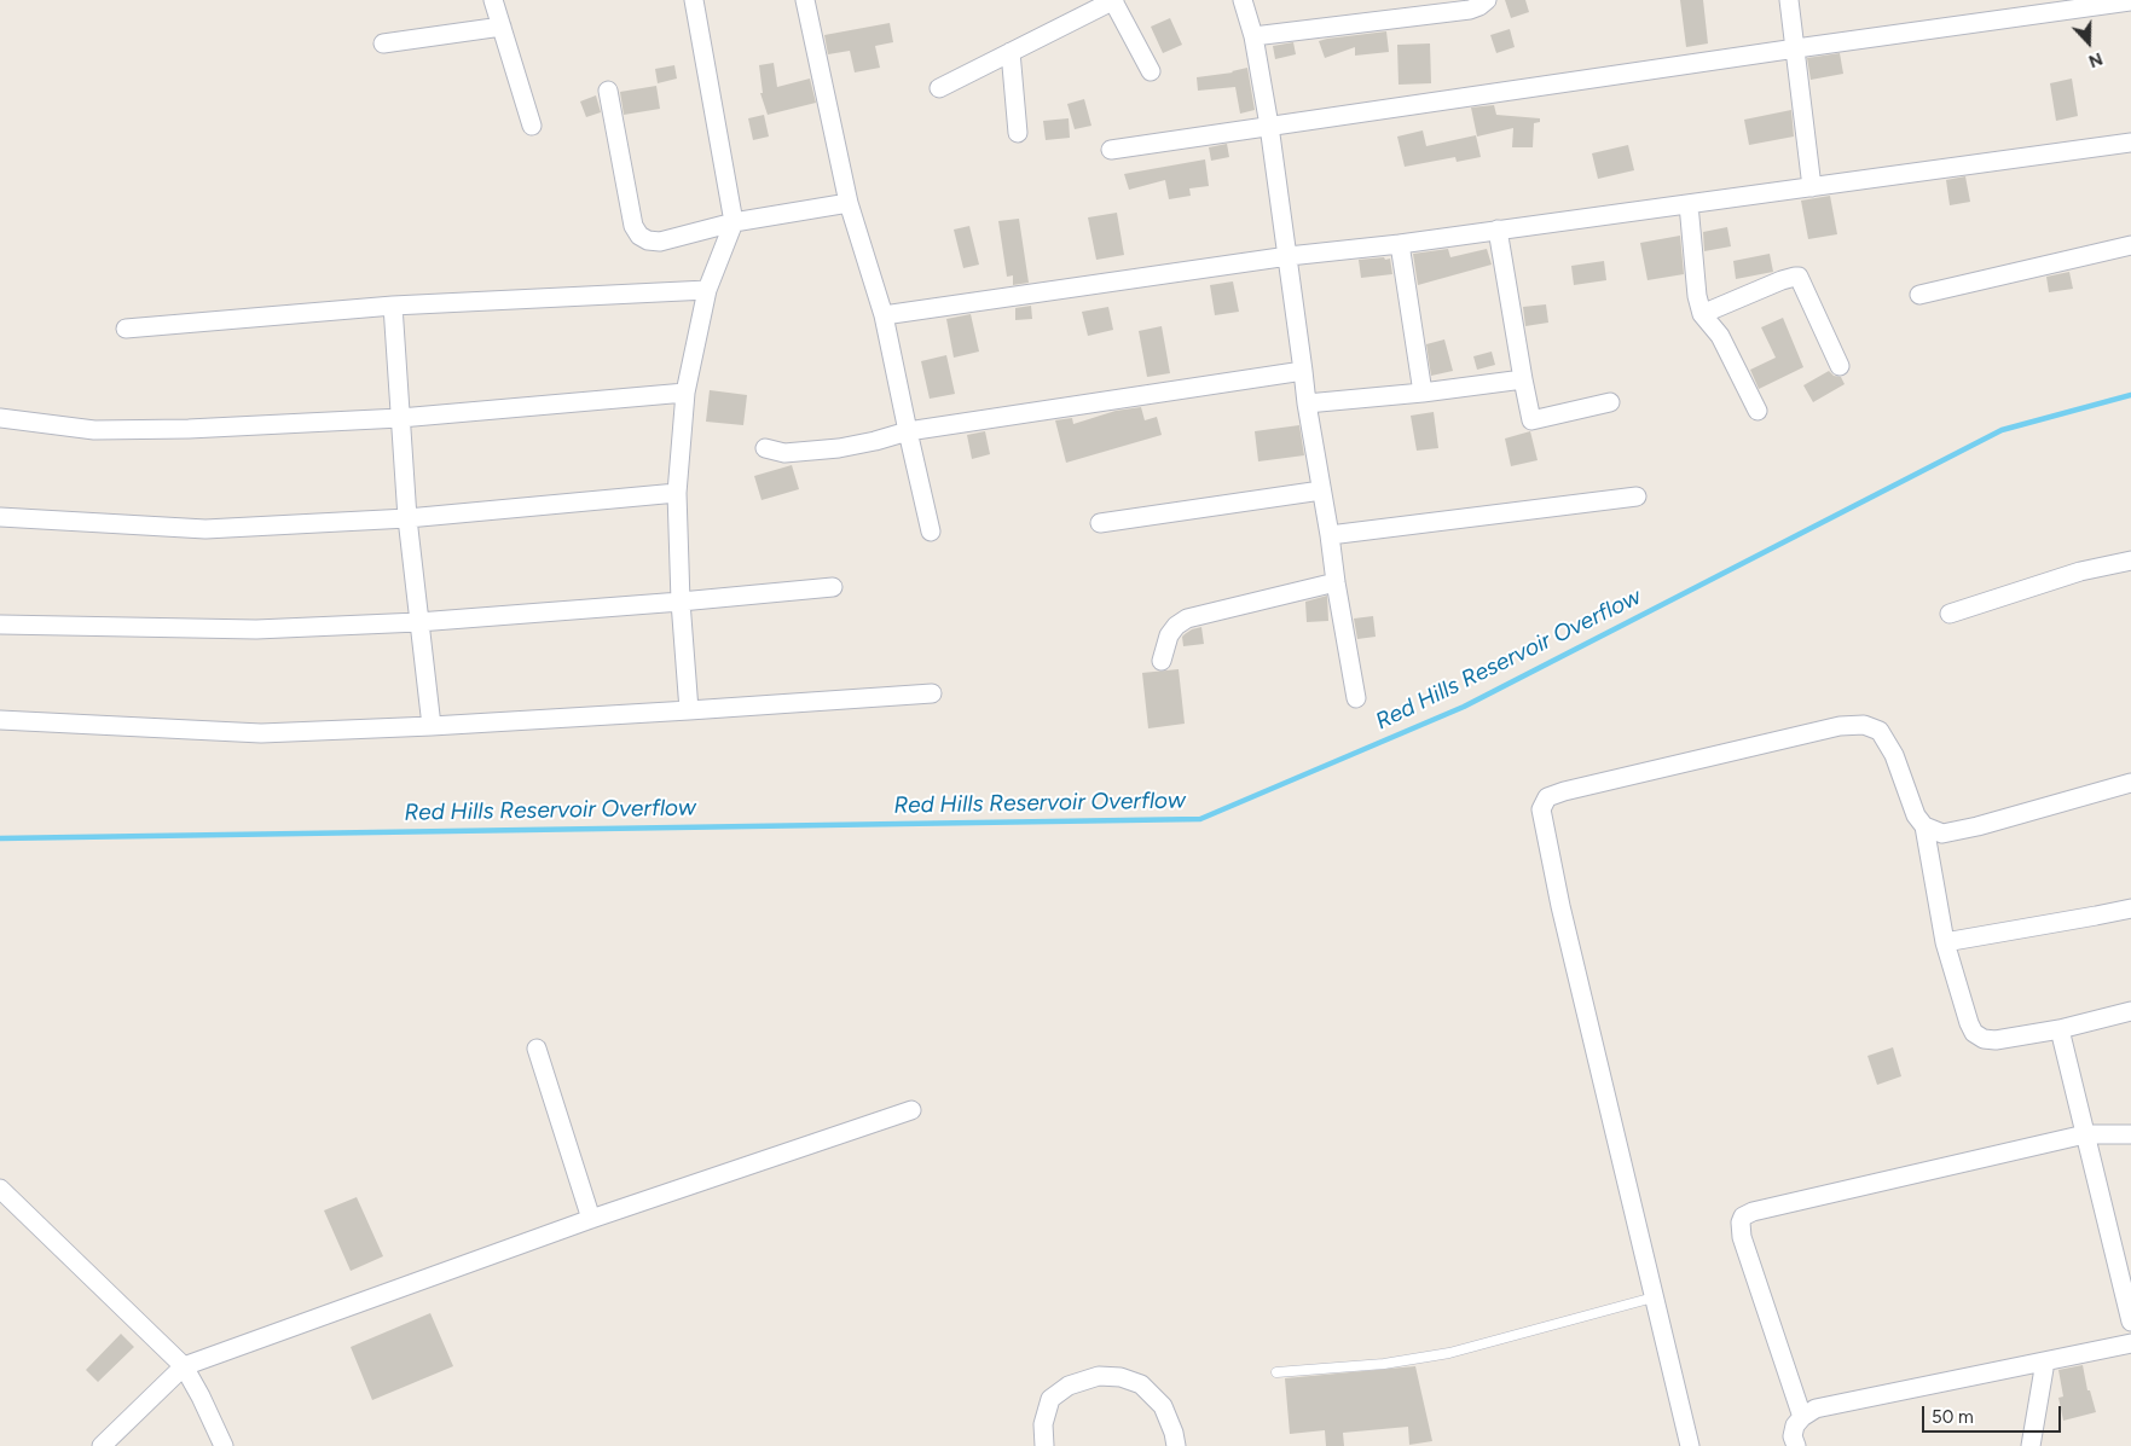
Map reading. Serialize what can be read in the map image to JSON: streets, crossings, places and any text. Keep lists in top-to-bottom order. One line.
{"water":["Red Hills Reservoir Overflow"],"scale_bar":"50 m","north":"bottom"}
